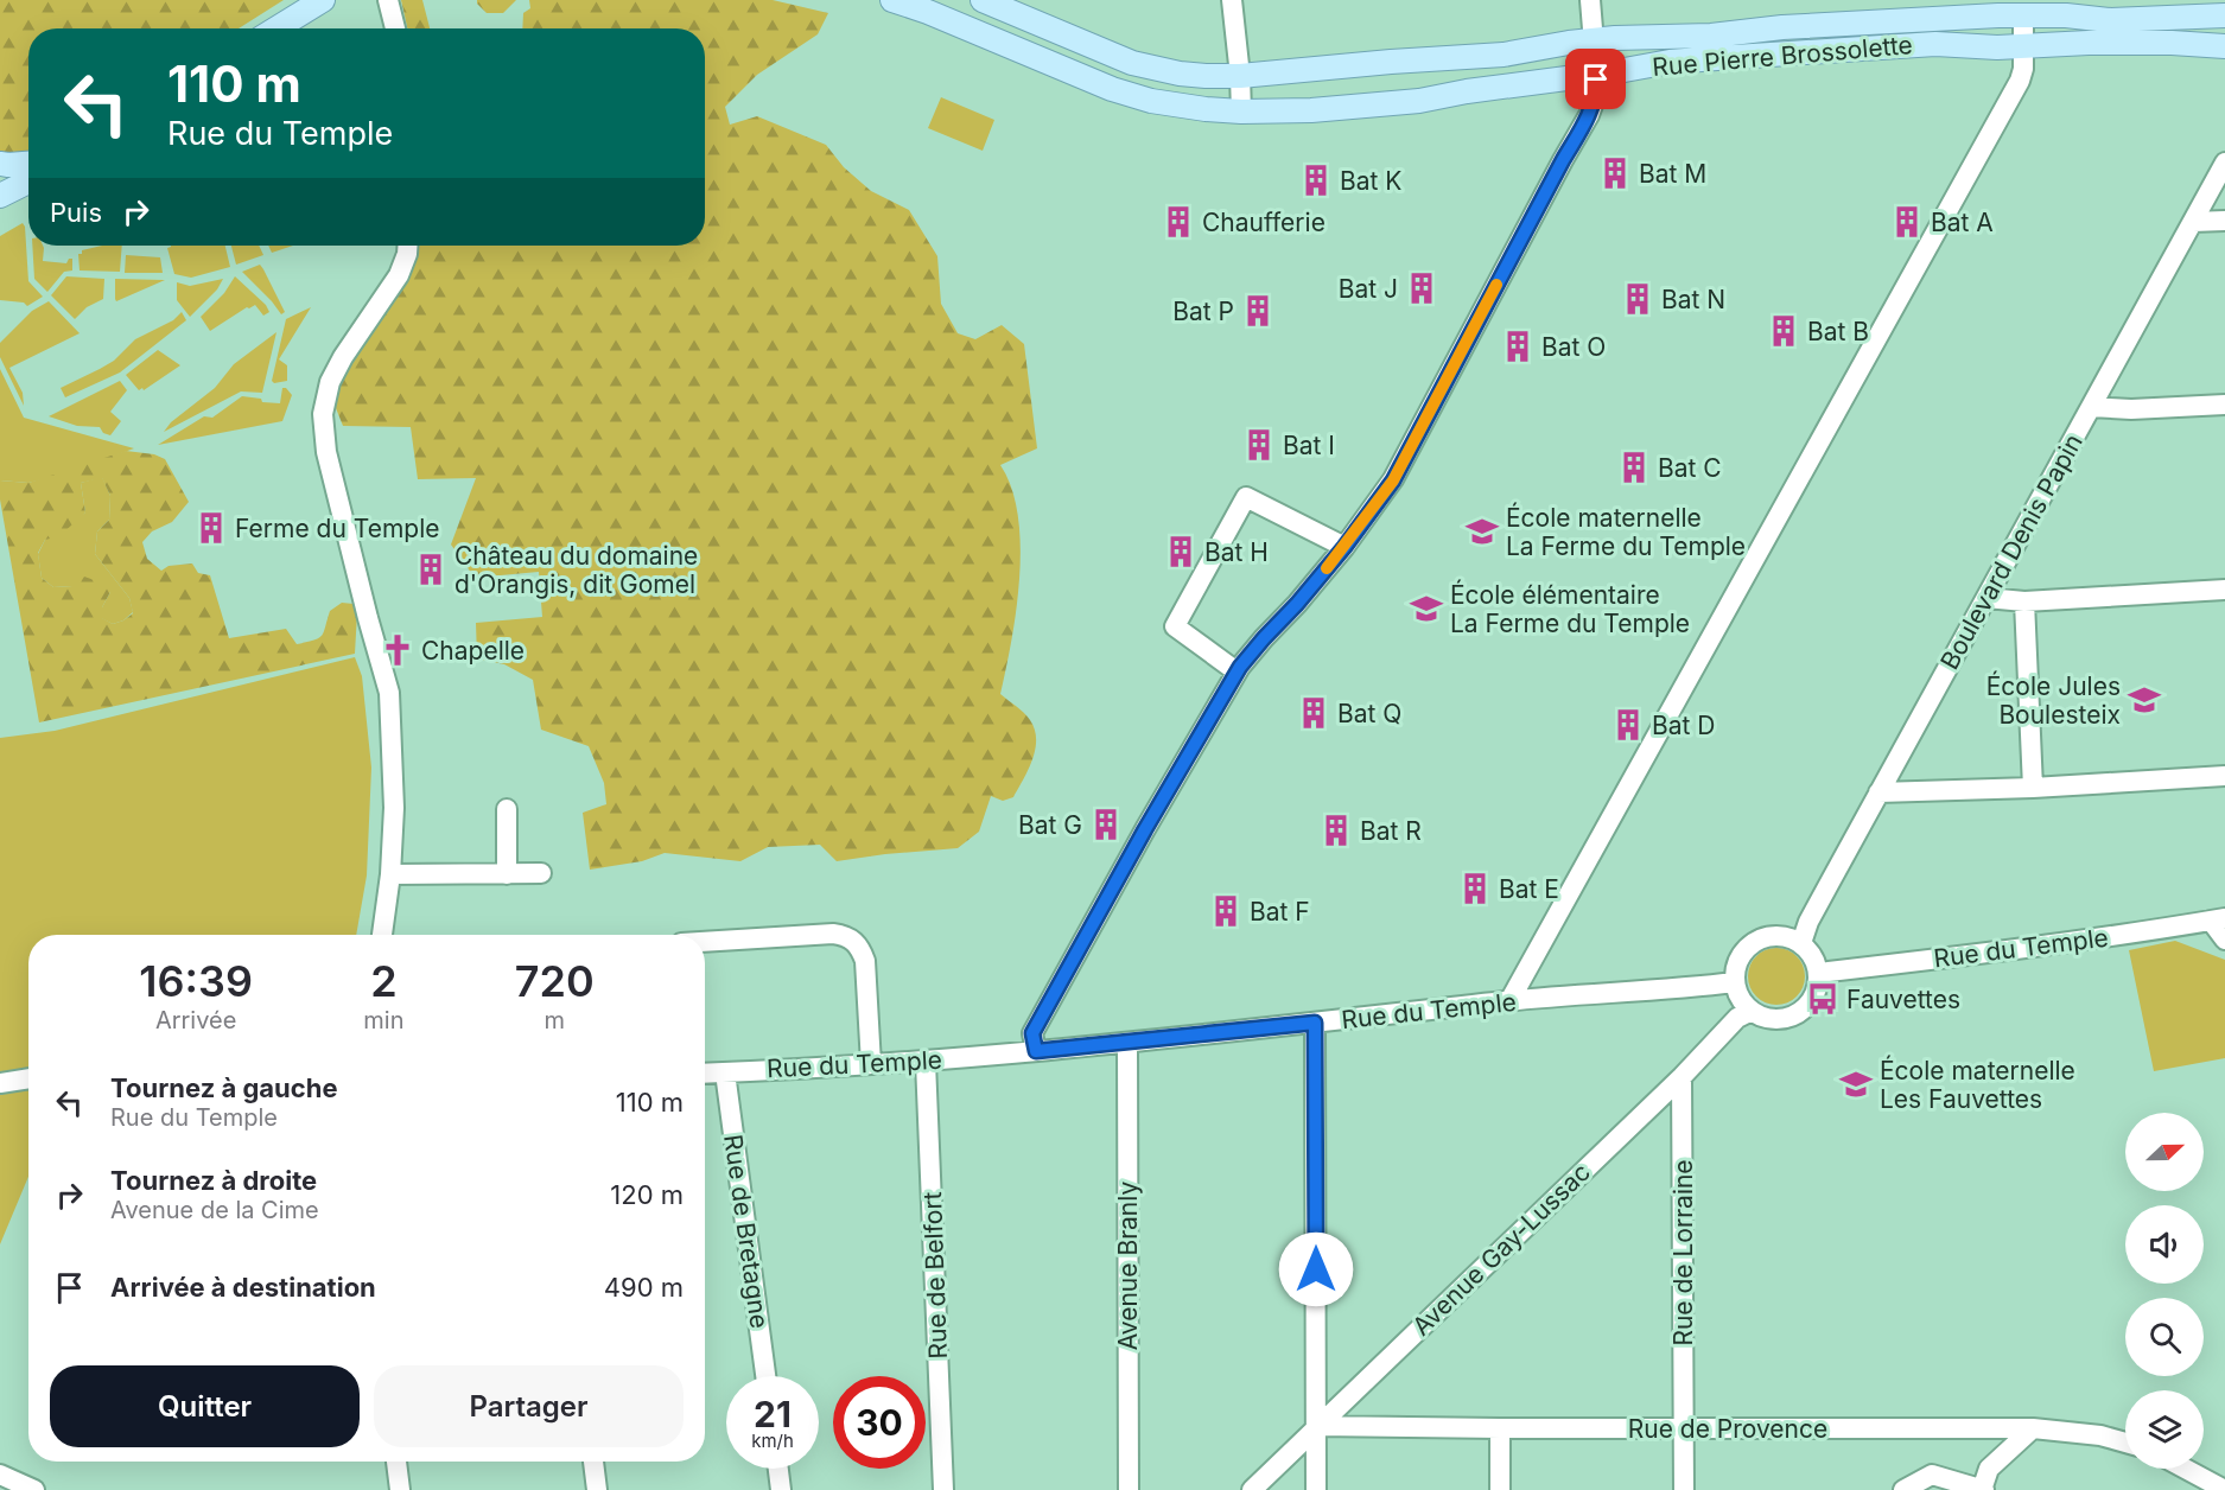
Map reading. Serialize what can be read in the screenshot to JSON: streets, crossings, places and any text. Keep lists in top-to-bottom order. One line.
{"streets":{"main road":["Rue Pierre Brossolette"],"street":["Boulevard Denis Papin","Rue du Temple","Rue de Bretagne","Avenue Gay-Lussac","Rue de Lorraine","Avenue Branly","Rue de Belfort","Rue de Provence"]},"crossings":[["Boulevard Denis Papin","Rue du Temple"],["Boulevard Denis Papin","Avenue Gay-Lussac"],["Rue du Temple","Rue de Bretagne"],["Rue du Temple","Avenue Gay-Lussac"],["Rue du Temple","Avenue Branly"],["Rue du Temple","Rue de Belfort"],["Avenue Gay-Lussac","Rue de Lorraine"],["Avenue Gay-Lussac","Rue de Provence"],["Rue de Lorraine","Rue de Provence"]],"places":{"building":["Bat M","Bat K","Chaufferie","Bat A","Bat J","Bat N","Bat P","Bat B","Bat O","Bat I","Bat C","Ferme du Temple","Bat H","Château du domaine d'Orangis, dit Gomel","Bat Q","Bat D","Bat G","Bat R","Bat E","Bat F"],"school or university":["École maternelle La Ferme du Temple","École élémentaire La Ferme du Temple","École Jules Boulesteix","École maternelle Les Fauvettes"],"church":["Chapelle"],"bus stop":["Fauvettes"]},"north":"right","page":{"turn":["110 m","Rue du Temple"],"then":"Puis","eta":["16:39","Arrivée","2","min","720","m"],"list":[{"name":"Tournez à gauche","note":"Rue du Temple","value":"110 m"},{"name":"Tournez à droite","note":"Avenue de la Cime","value":"120 m"},{"name":"Arrivée à destination","value":"490 m"}],"buttons":["Quitter","Partager"],"speed":"21 km/h","limit":"30"}}
